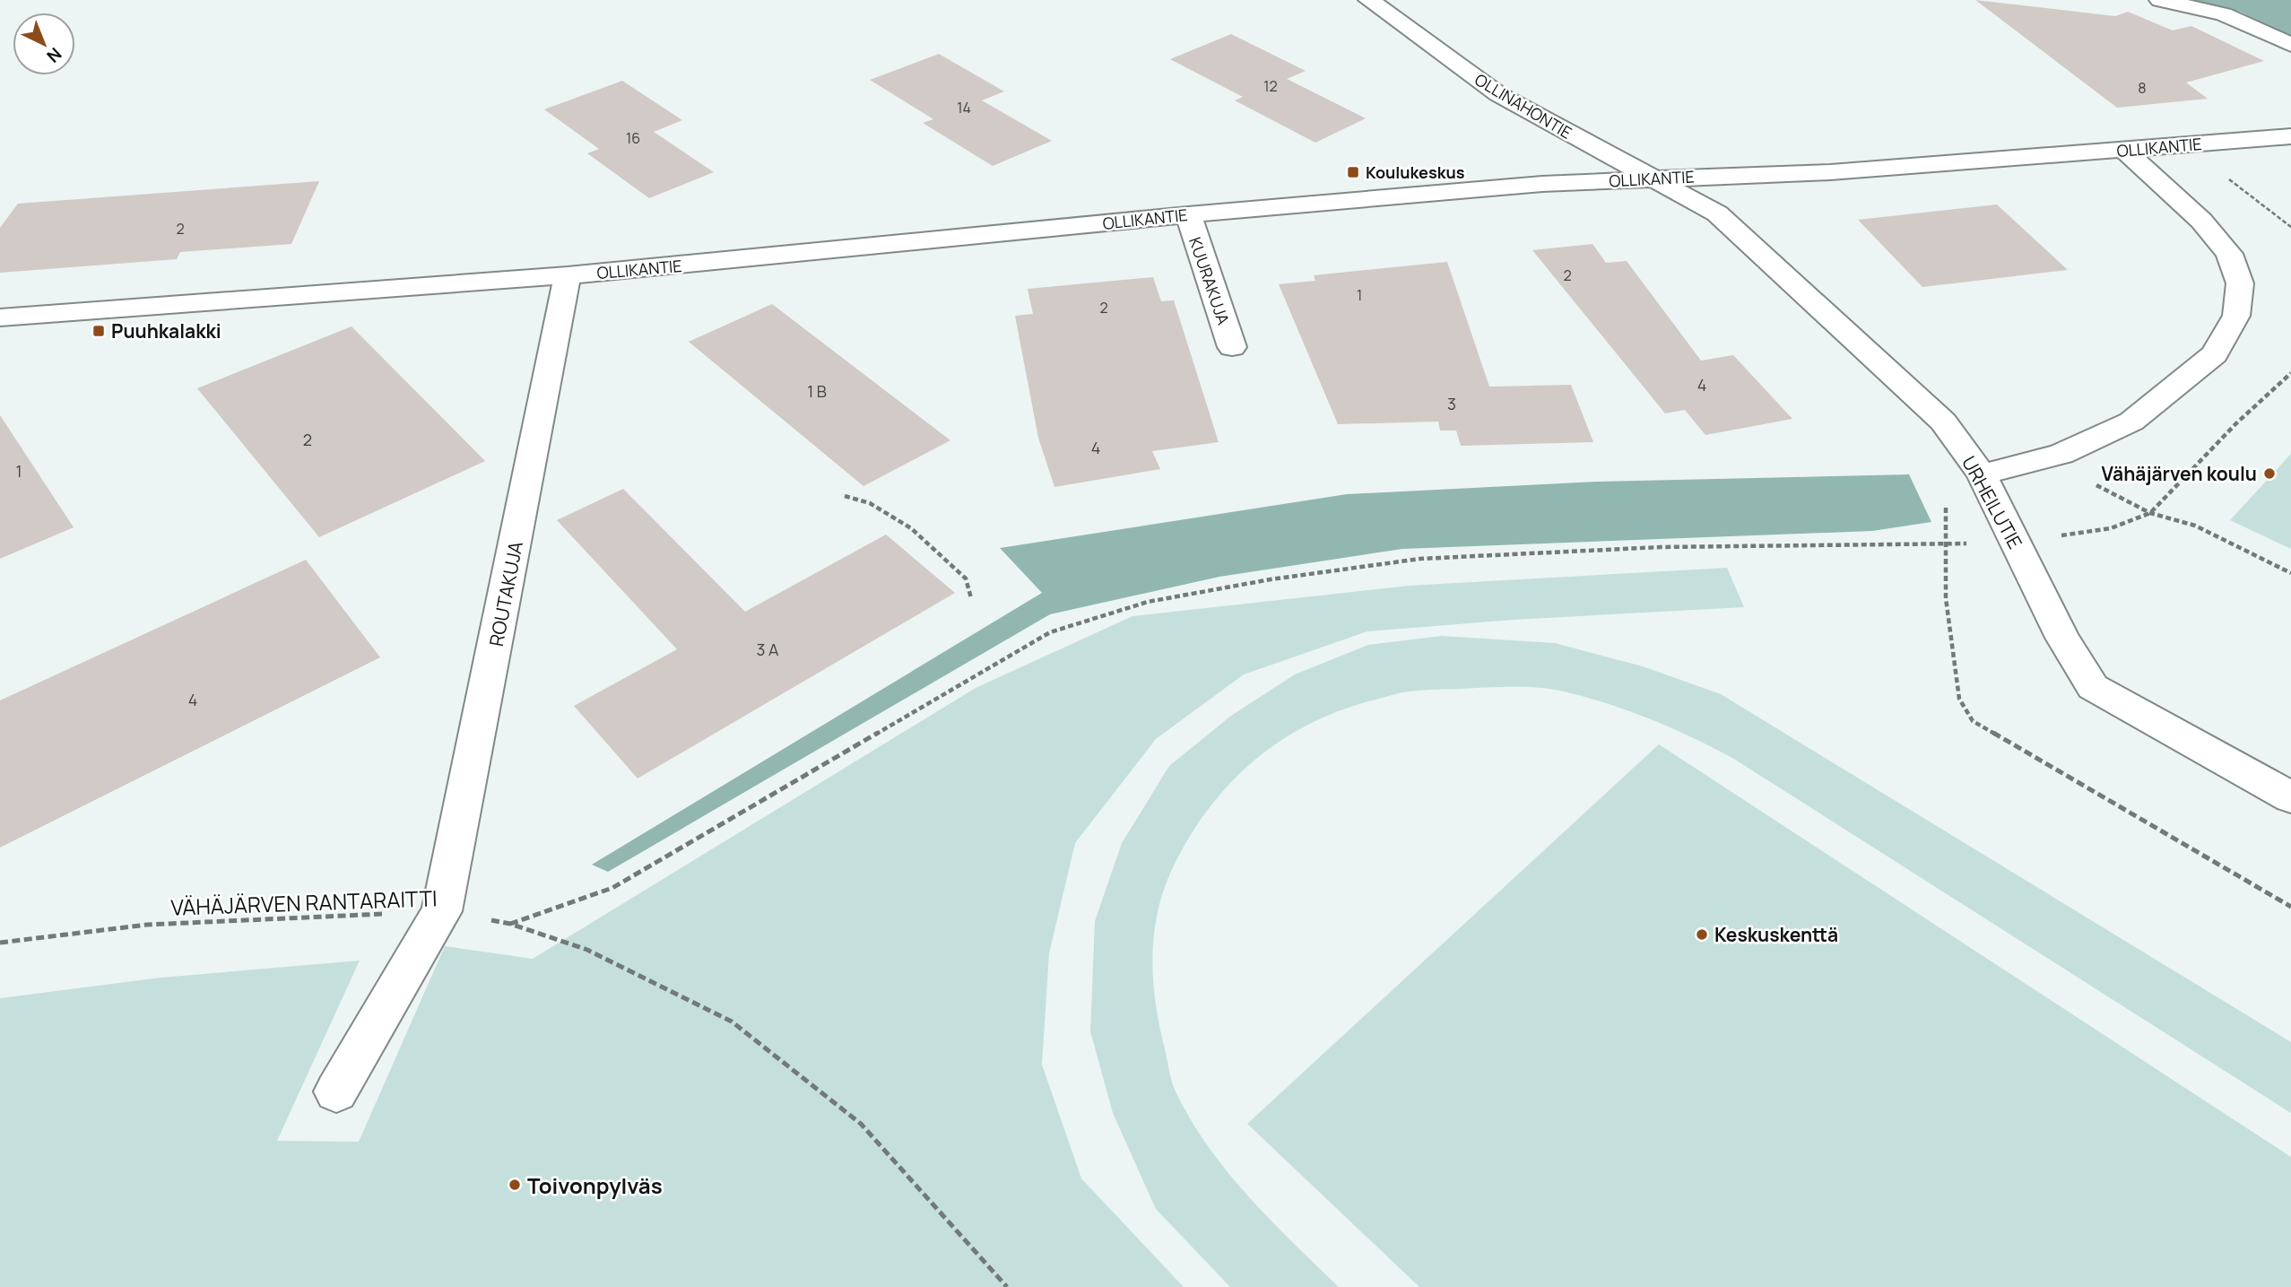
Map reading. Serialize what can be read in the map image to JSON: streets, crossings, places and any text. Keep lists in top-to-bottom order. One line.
{"streets":{"street":["OLLINAHONTIE","OLLIKANTIE","KUURAKUJA","URHEILUTIE","ROUTAKUJA"],"path":["VÄHÄJÄRVEN RANTARAITTI"]},"crossings":[["OLLINAHONTIE","OLLIKANTIE"],["OLLINAHONTIE","URHEILUTIE"],["OLLIKANTIE","KUURAKUJA"],["OLLIKANTIE","URHEILUTIE"],["OLLIKANTIE","ROUTAKUJA"],["ROUTAKUJA","VÄHÄJÄRVEN RANTARAITTI"]],"places":{"transit":["Koulukeskus","Puuhkalakki"],"other":["Vähäjärven koulu","Keskuskenttä","Toivonpylväs"]},"house_numbers":["12","8","14","16","2","2","1","2","4","1 B","3","2","4","1","3 A","4"],"north":"bottom right"}
